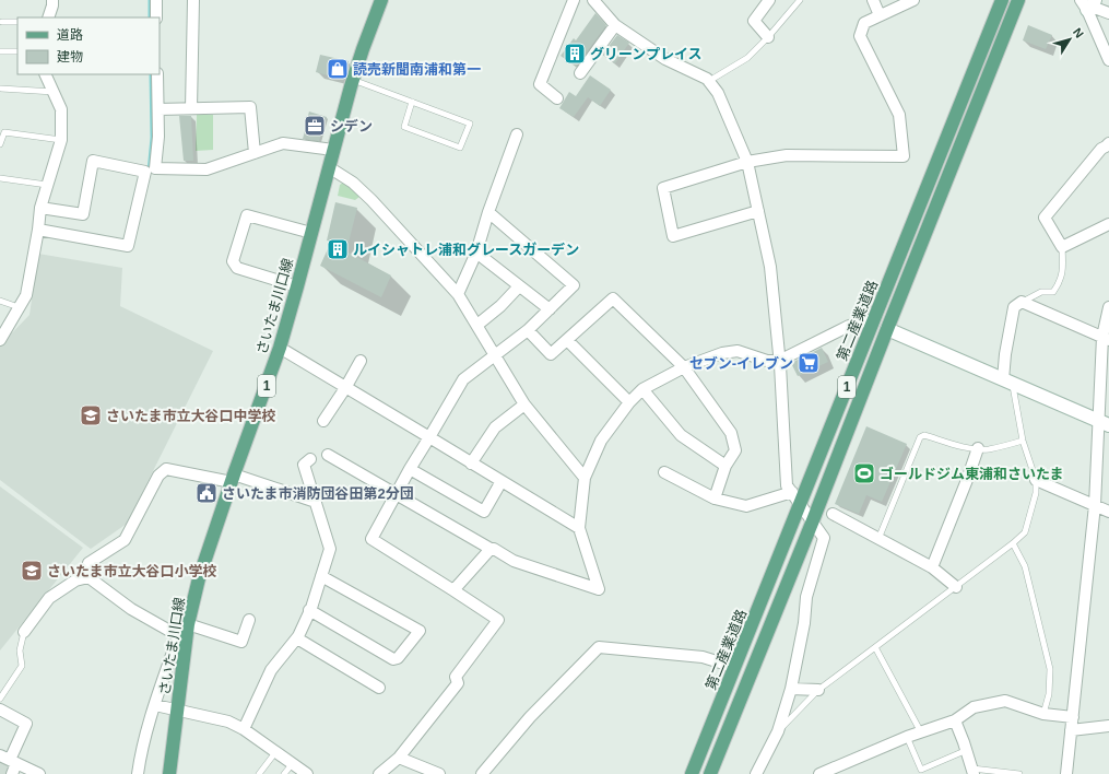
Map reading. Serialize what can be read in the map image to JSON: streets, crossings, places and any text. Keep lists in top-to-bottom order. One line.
{"streets":{"main road":["さいたま川口線","第二産業道路","1"]},"places":{"building":["グリーンプレイス","ルイシャトレ浦和グレースガーデン"],"shop":["読売新聞南浦和第一"],"office":["シデン"],"supermarket":["セブン-イレブン"],"school or university":["さいたま市立大谷口中学校","さいたま市立大谷口小学校"],"sports":["ゴールドジム東浦和さいたま"],"public building":["さいたま市消防団谷田第2分団"]},"legend":["道路","建物"],"north":"top right"}
